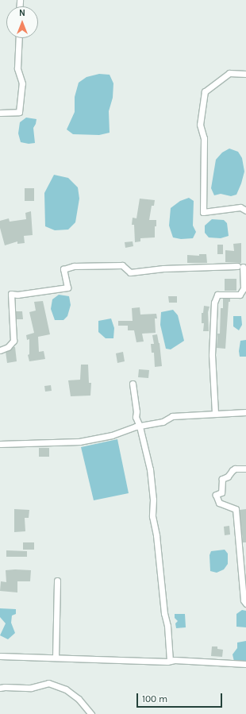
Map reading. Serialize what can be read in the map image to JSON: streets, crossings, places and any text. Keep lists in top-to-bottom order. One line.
{"scale_bar":"100 m","north":"top"}
